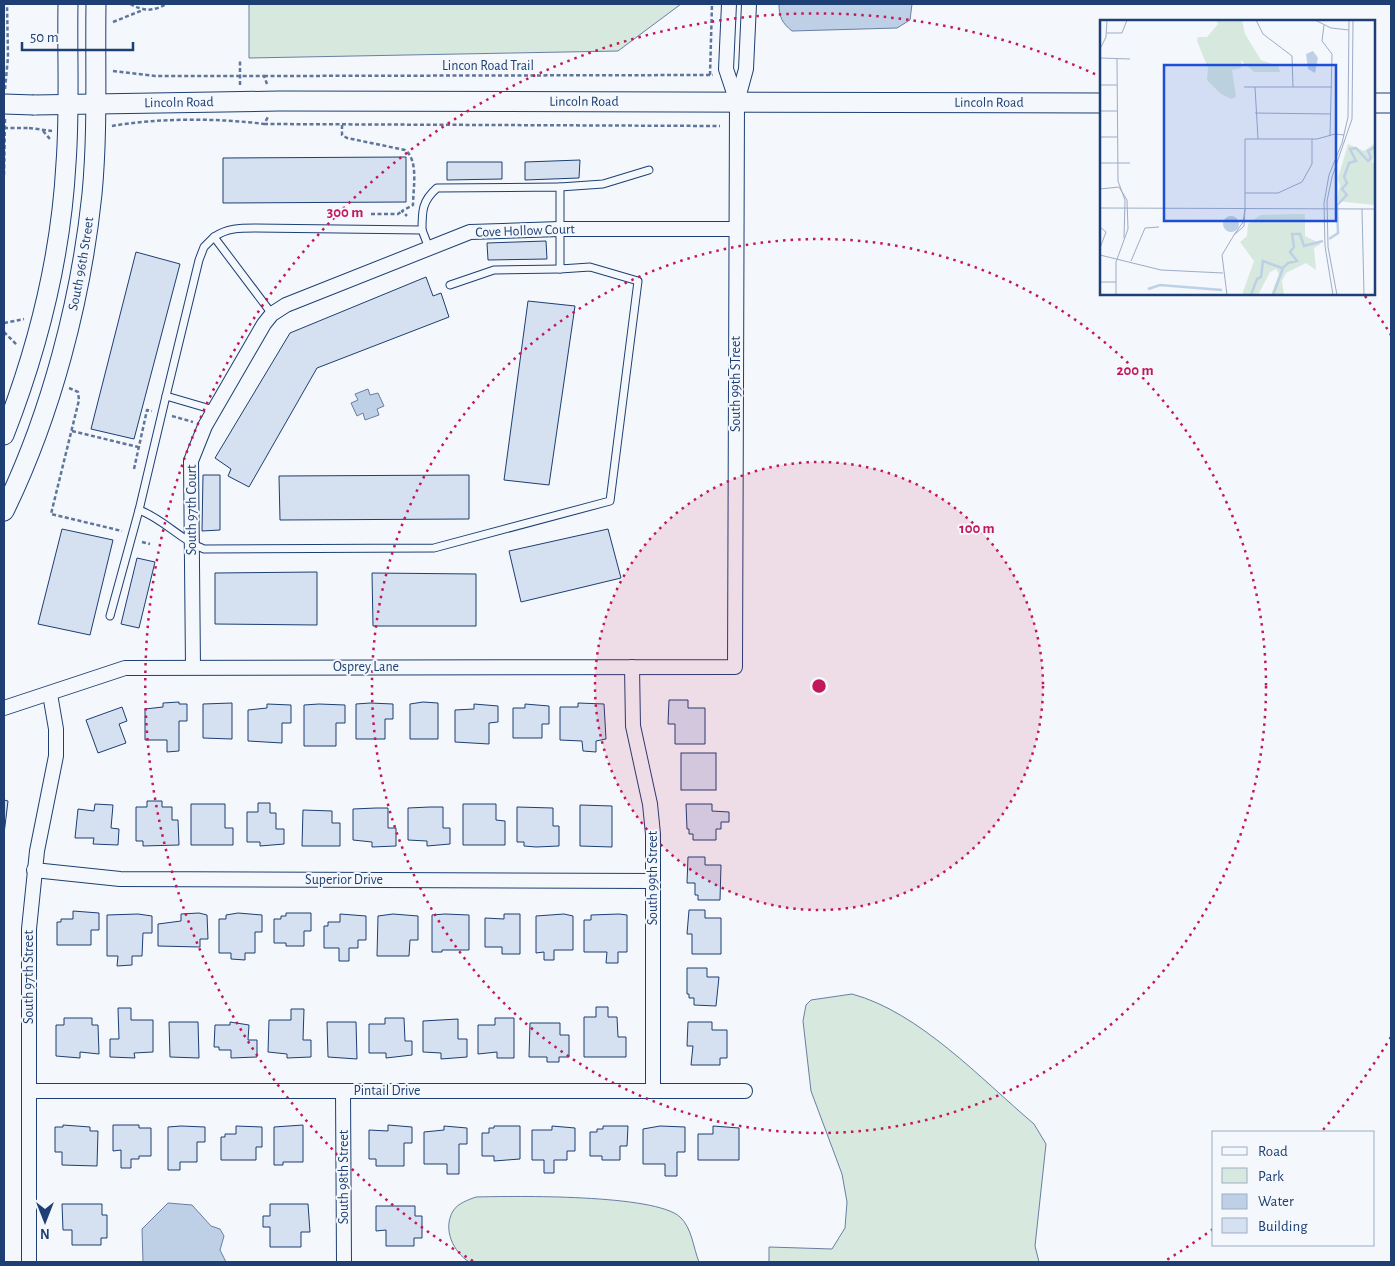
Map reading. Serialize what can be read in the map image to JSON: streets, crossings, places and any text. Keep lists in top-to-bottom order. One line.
{"streets":{"street":["Lincoln Road","Cove Hollow Court","South 96th Street","South 99th STreet","South 97th Court","Osprey Lane","South 99th Street","Superior Drive","South 97th Street","Pintail Drive","South 98th Street"],"path":["Lincon Road Trail"]},"crossings":[["Lincoln Road","South 96th Street"],["Lincoln Road","South 99th STreet"],["Cove Hollow Court","South 99th STreet"],["Cove Hollow Court","South 97th Court"],["South 99th STreet","Osprey Lane"],["South 97th Court","Osprey Lane"],["Osprey Lane","South 99th Street"],["Osprey Lane","South 97th Street"],["South 99th Street","Superior Drive"],["South 99th Street","Pintail Drive"],["Superior Drive","South 97th Street"],["South 97th Street","Pintail Drive"],["Pintail Drive","South 98th Street"]],"legend":["Road","Park","Water","Building"],"scale_bar":"50 m","north":"bottom","rings":["300 m","200 m","100 m"]}
